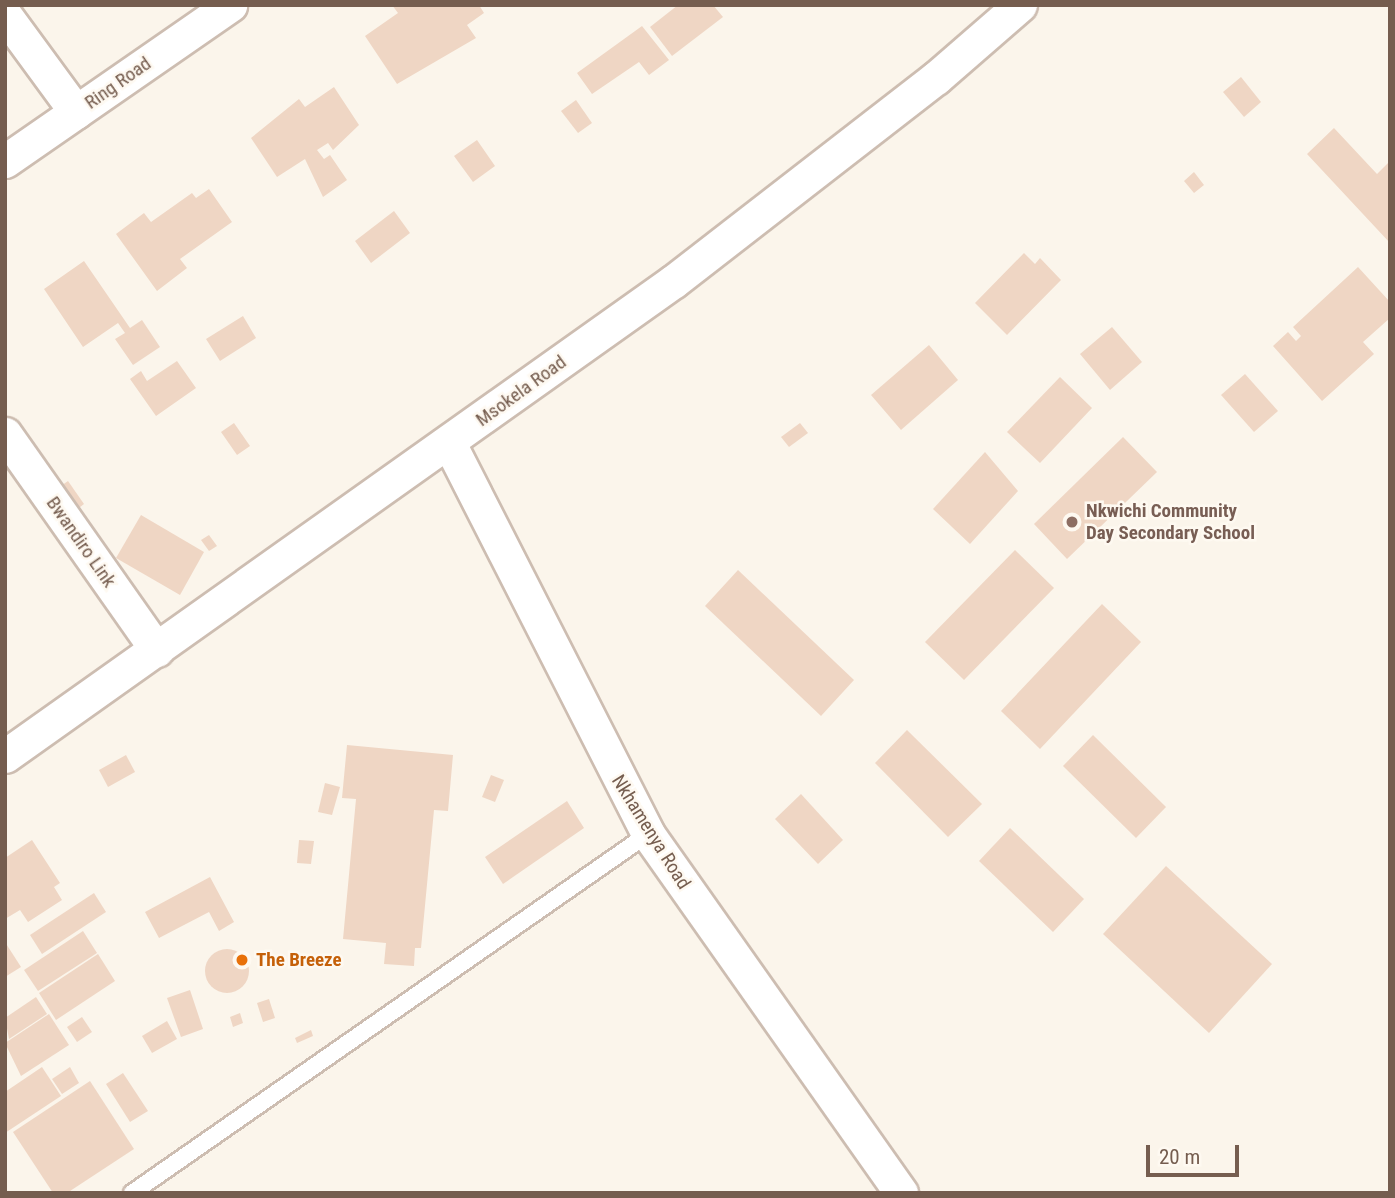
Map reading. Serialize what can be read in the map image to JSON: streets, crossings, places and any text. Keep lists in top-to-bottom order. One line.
{"streets":{"street":["Ring Road","Msokela Road","Bwandiro Link","Nkhamenya Road"]},"crossings":[["Msokela Road","Bwandiro Link"],["Msokela Road","Nkhamenya Road"]],"places":["Nkwichi Community Day Secondary School","The Breeze"],"scale_bar":"20 m"}
